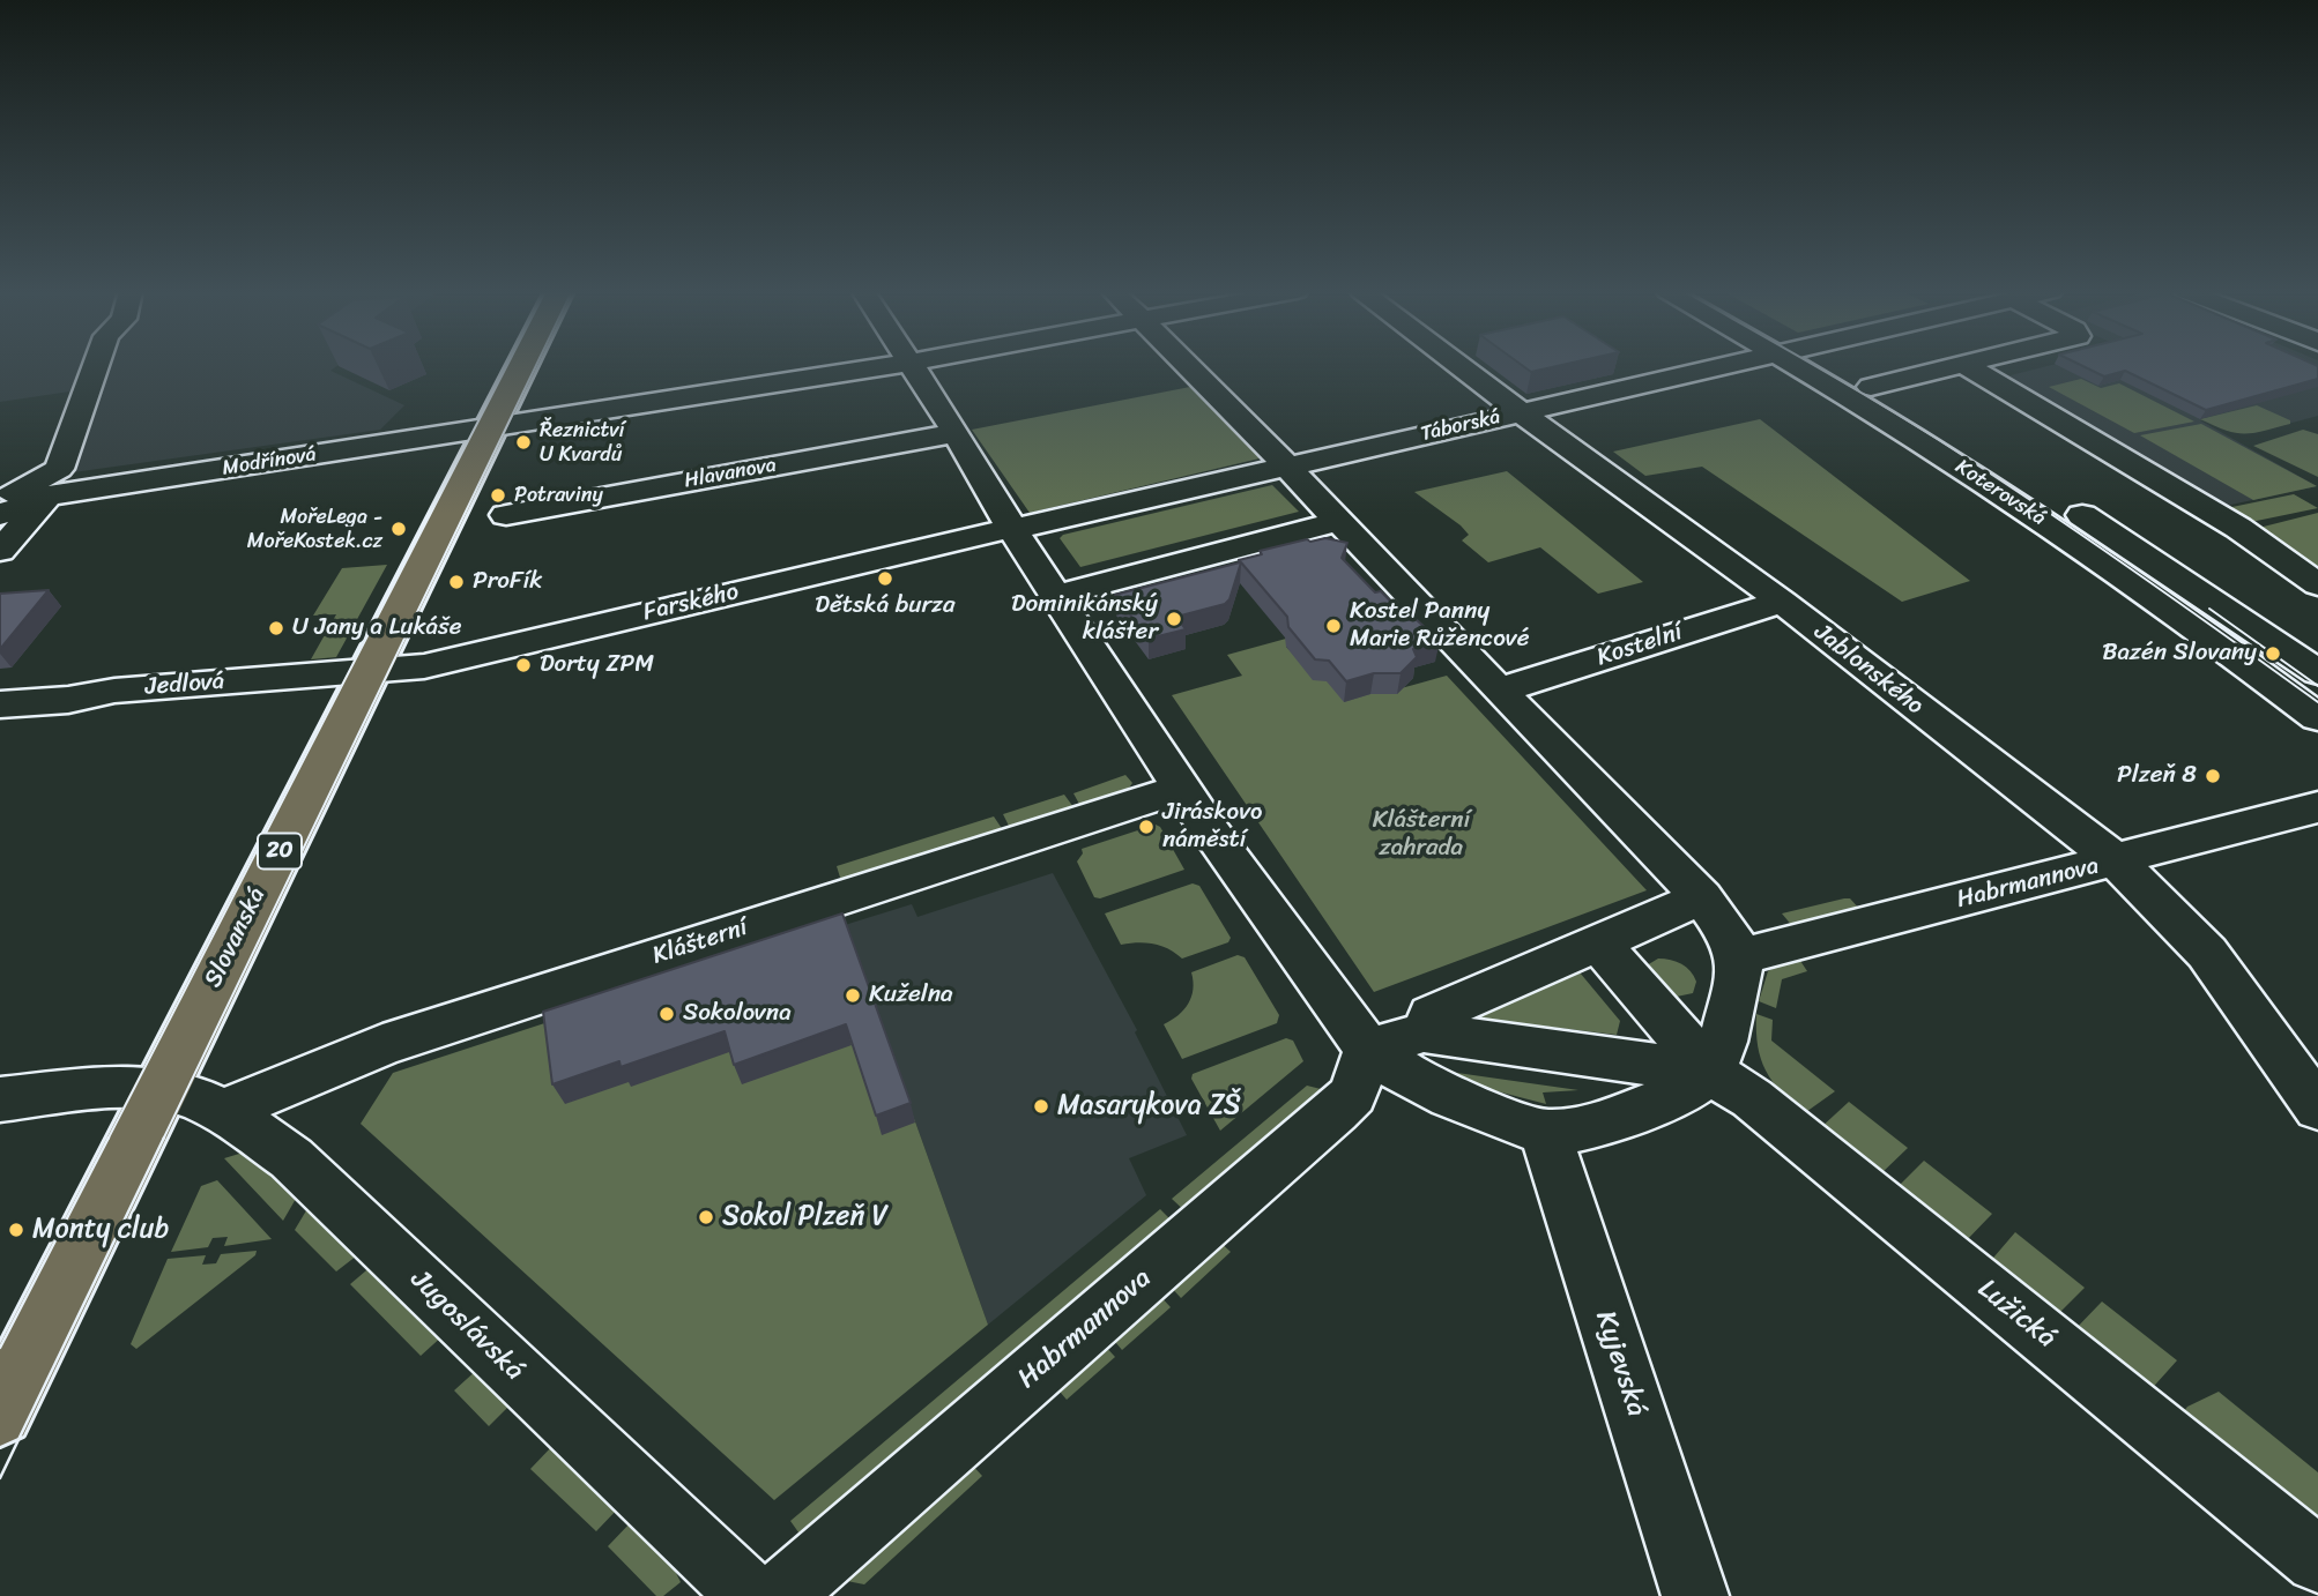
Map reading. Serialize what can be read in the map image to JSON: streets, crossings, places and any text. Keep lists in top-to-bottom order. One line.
{"streets":{"main road":["20","Slovanská"],"street":["Táborská","Modřínová","Hlavanova","Koterovská","Farského","Kostelní","Jablonského","Jedlová","Habrmannova","Klášterní","Lužická","Jugoslávská","Kyjevská"]},"crossings":[["Táborská","Jablonského"],["Modřínová","Slovanská"],["Farského","Jedlová"],["Farského","Slovanská"],["Kostelní","Jablonského"],["Jablonského","Habrmannova"],["Jedlová","Slovanská"],["Slovanská","Jugoslávská"],["Klášterní","Jugoslávská"]],"parks":["Klášterní zahrada"],"places":["Řeznictví U Kvardů","Potraviny","MořeLega - MořeKostek.cz","Dětská burza","ProFík","Dominikánský klášter","Kostel Panny Marie Růžencové","U Jany a Lukáše","Bazén Slovany","Dorty ZPM","Plzeň 8","Jiráskovo náměstí","Kuželna","Sokolovna","Masarykova ZŠ","Sokol Plzeň V","Monty club"]}
